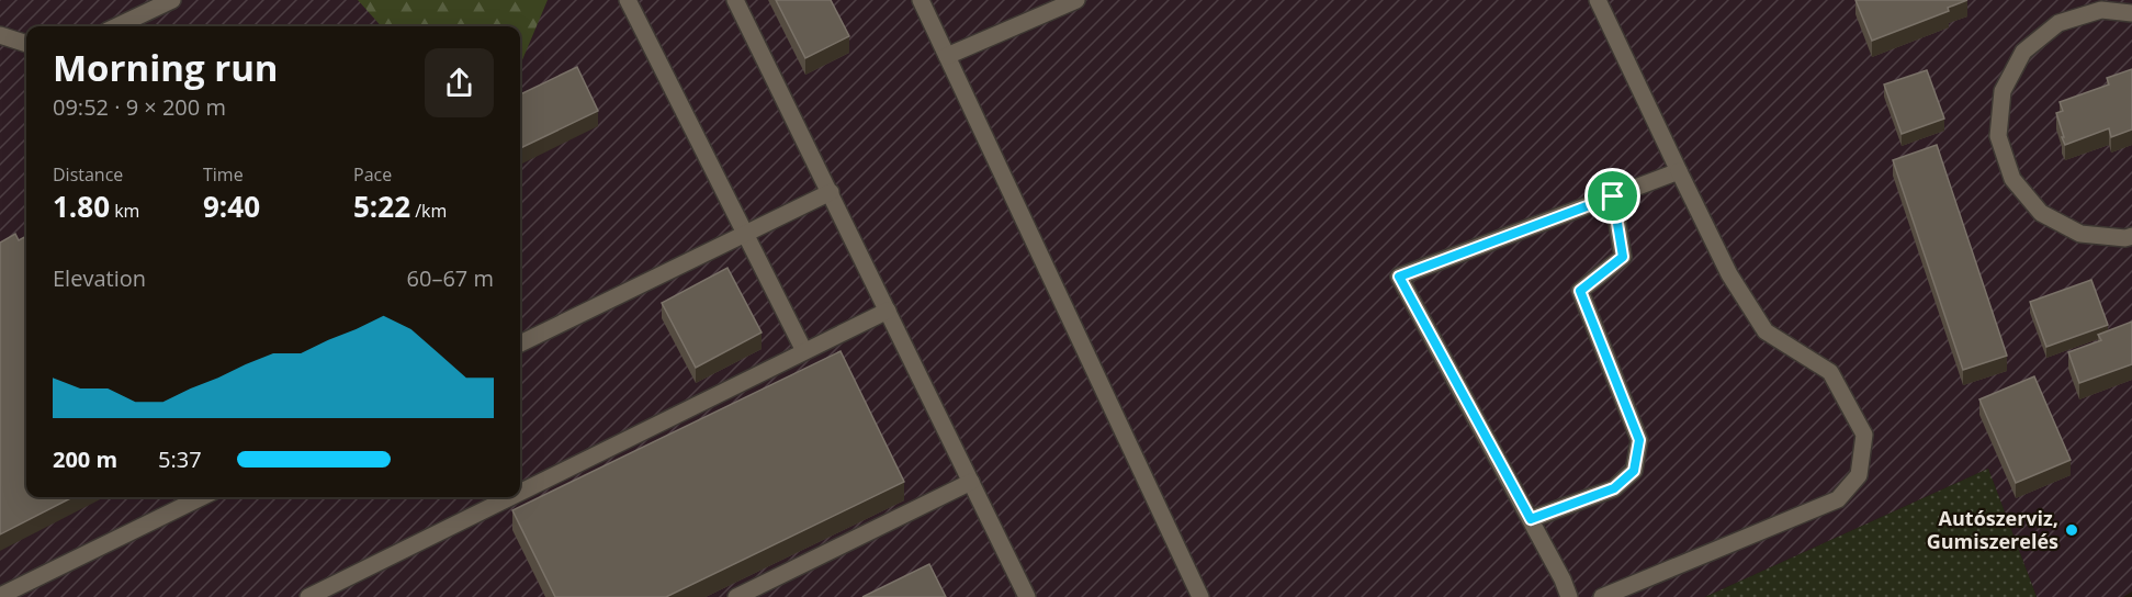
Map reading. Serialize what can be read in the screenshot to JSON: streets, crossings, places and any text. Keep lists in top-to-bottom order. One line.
{"places":["Autószerviz, Gumiszerelés"],"page":{"heading":["Morning run","09:52 · 9 × 200 m"],"stats":[["Distance","1.80 km"],["Time","9:40"],["Pace","5:22 /km"]],"chart":["Elevation","60–67 m"],"list":[{"name":"200 m","note":"5:37"}]}}
